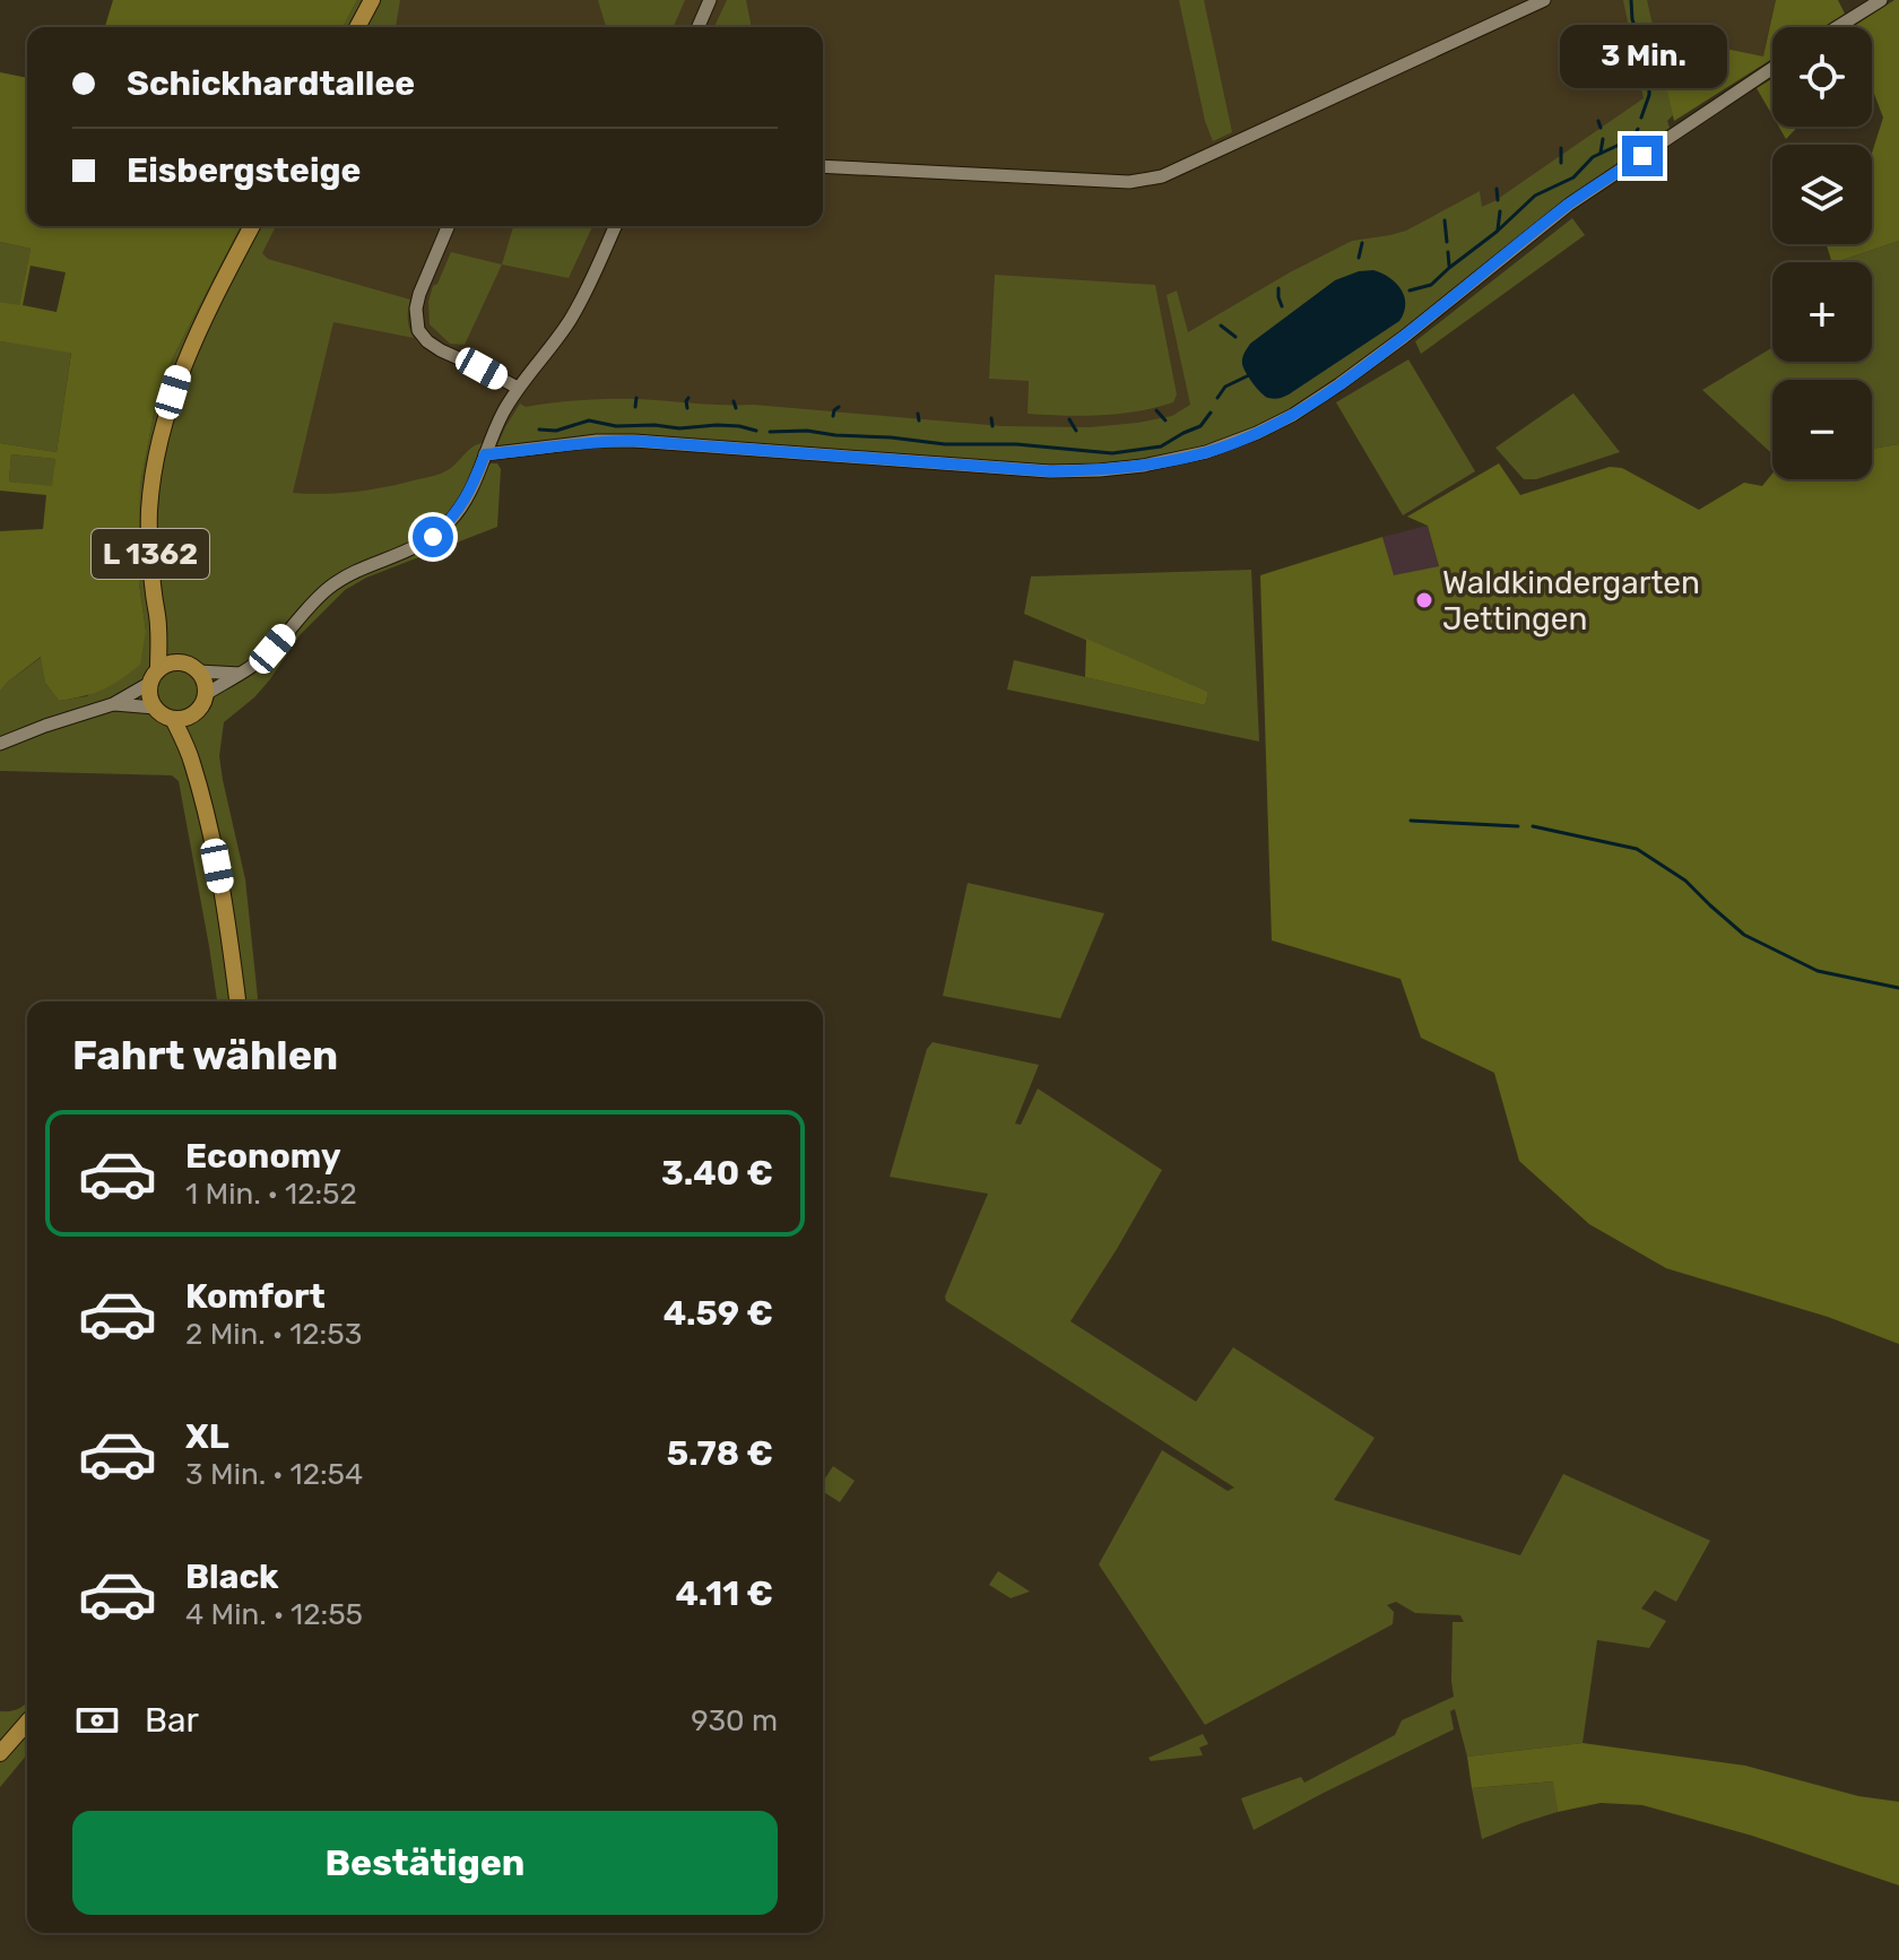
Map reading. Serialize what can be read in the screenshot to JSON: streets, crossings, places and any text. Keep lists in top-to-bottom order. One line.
{"streets":{"main road":["L 1362"]},"places":["Waldkindergarten Jettingen"],"page":{"bubble":"3 Min.","map_buttons":["+","−"],"banner":["Schickhardtallee","Eisbergsteige"],"heading":"Fahrt wählen","list":[{"name":"Economy","note":"1 Min. · 12:52","value":"3.40 €"},{"name":"Komfort","note":"2 Min. · 12:53","value":"4.59 €"},{"name":"XL","note":"3 Min. · 12:54","value":"5.78 €"},{"name":"Black","note":"4 Min. · 12:55","value":"4.11 €"}],"pay":["Bar","930 m"],"buttons":"Bestätigen"}}
